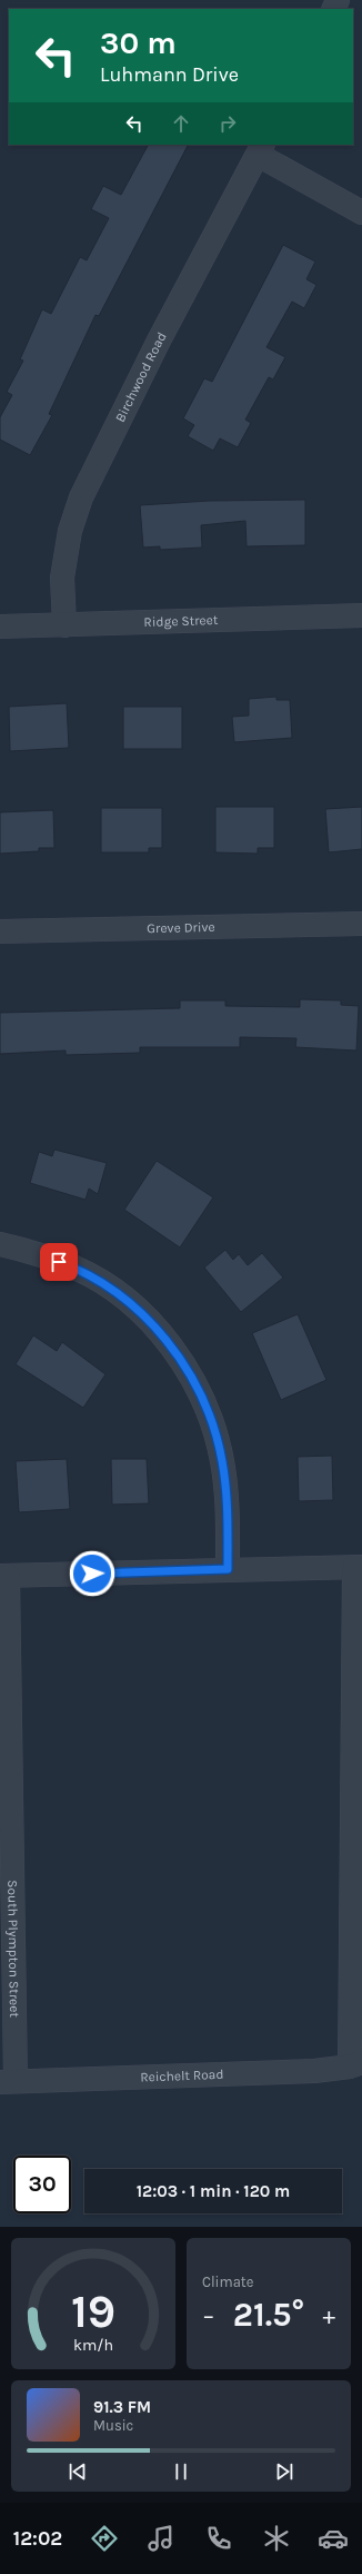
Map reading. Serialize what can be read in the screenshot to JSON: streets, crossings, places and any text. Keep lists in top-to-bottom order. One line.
{"streets":{"street":["Birchwood Road","Ridge Street","Greve Drive","South Plympton Street","Reichelt Road"]},"crossings":[["Birchwood Road","Ridge Street"],["South Plympton Street","Reichelt Road"]],"page":{"turn":["30 m","Luhmann Drive"],"limit":"30","trip":"12:03 · 1 min · 120 m","tile":"Climate","heat":["−","21.5°","+"],"song":["91.3 FM","Music"],"tabs":"12:02","gauge":["19","km/h"]}}
